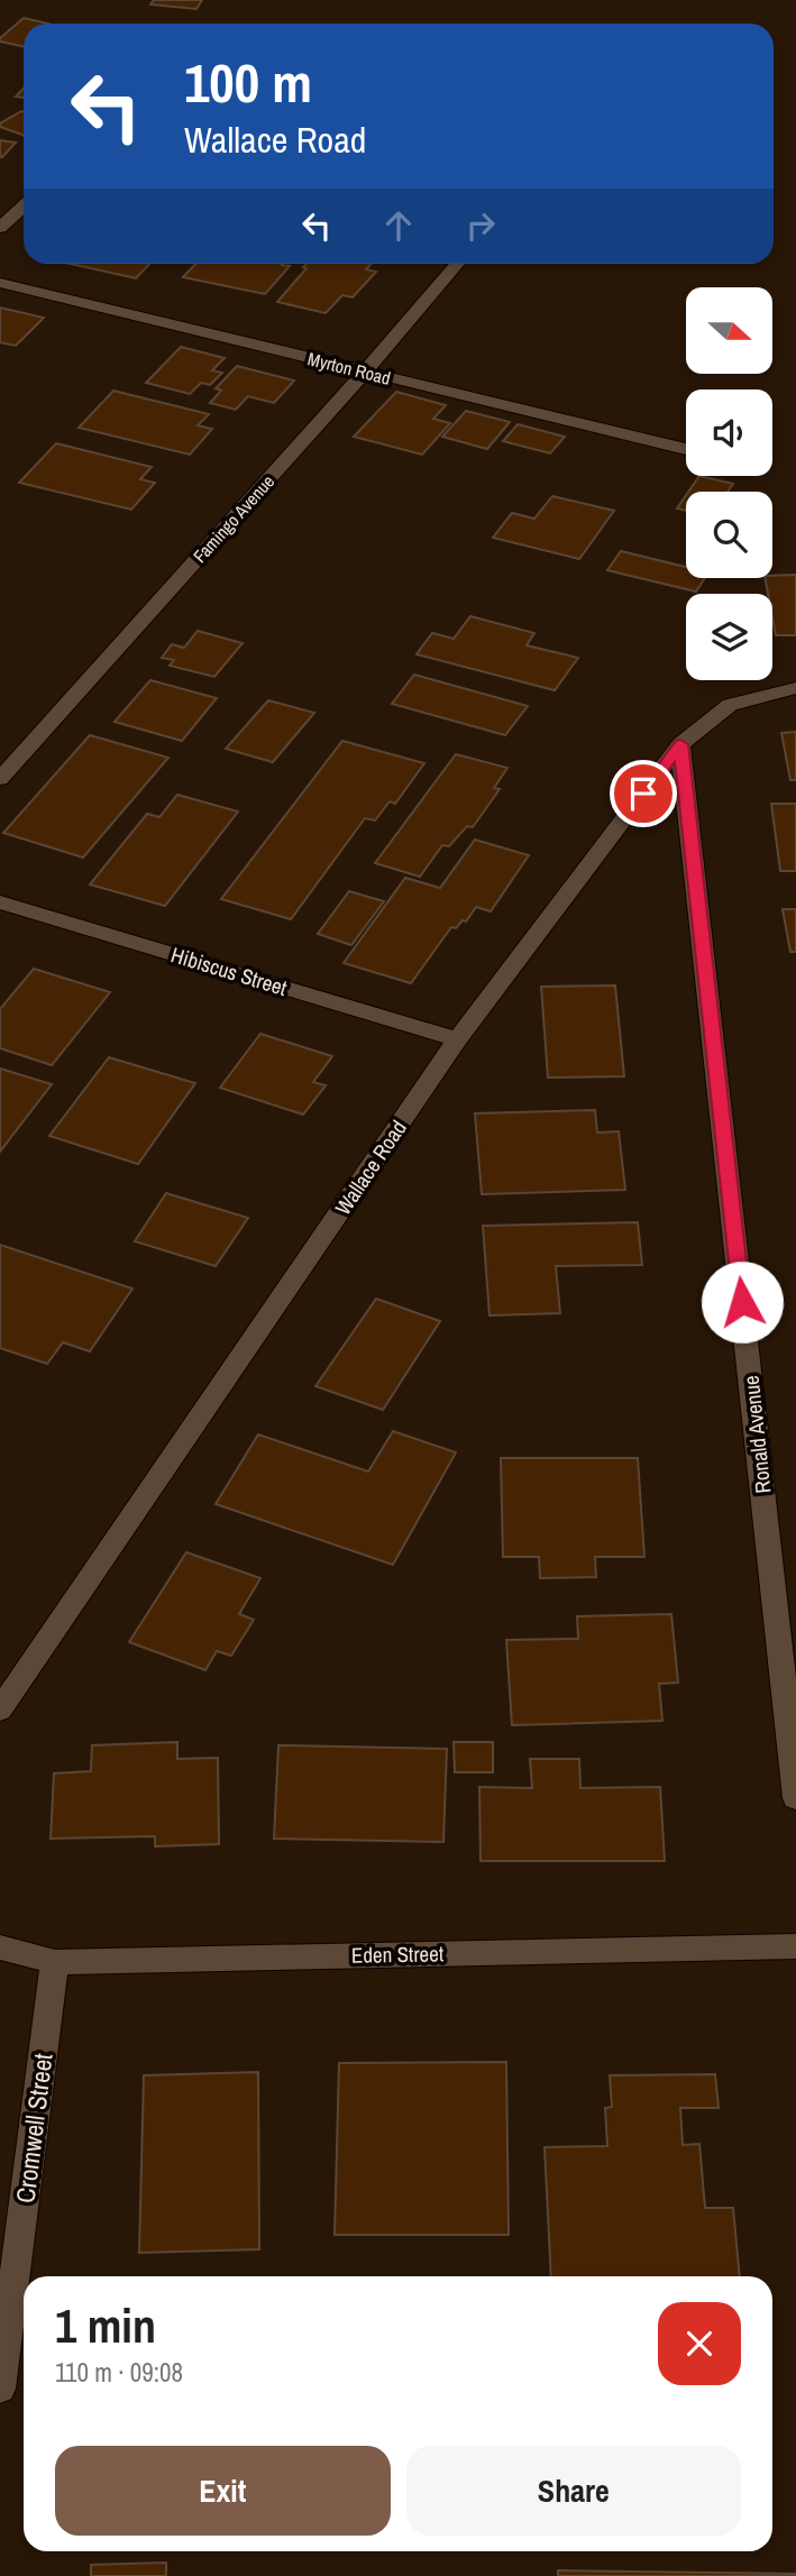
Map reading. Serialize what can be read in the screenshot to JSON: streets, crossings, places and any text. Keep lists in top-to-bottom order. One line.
{"streets":{"street":["Myrton Road","Famingo Avenue","Hibiscus Street","Wallace Road","Ronald Avenue","Eden Street","Cromwell Street"]},"crossings":[["Myrton Road","Famingo Avenue"],["Hibiscus Street","Wallace Road"],["Wallace Road","Ronald Avenue"],["Eden Street","Cromwell Street"]],"north":"right","page":{"turn":["100 m","Wallace Road"],"heading":["1 min","110 m · 09:08"],"buttons":["Exit","Share"]}}
